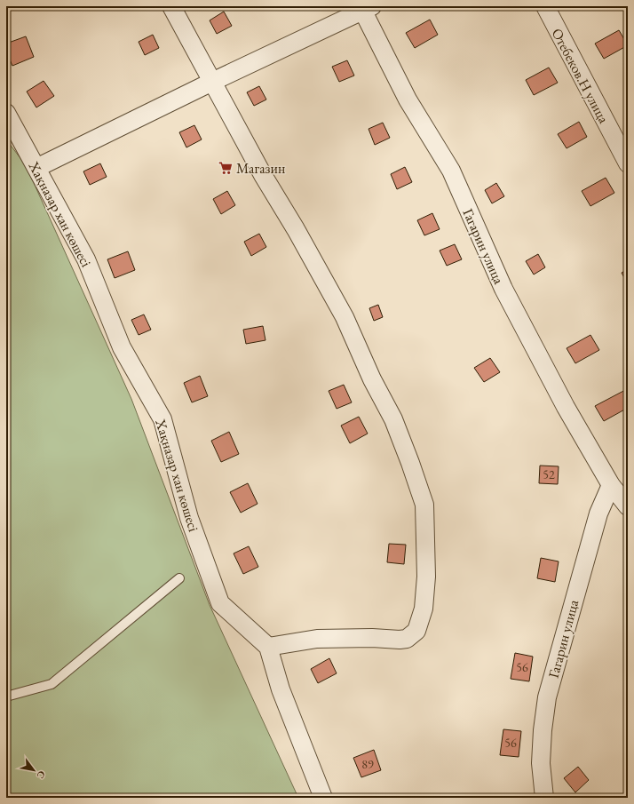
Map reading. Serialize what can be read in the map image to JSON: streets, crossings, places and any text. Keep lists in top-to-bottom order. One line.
{"streets":{"street":["Отебеков.Н улица","Хақназар хан көшесі","Гагарин улица"]},"places":{"supermarket":["Магазин"]},"house_numbers":["52","56","56","89"],"north":"bottom right"}
